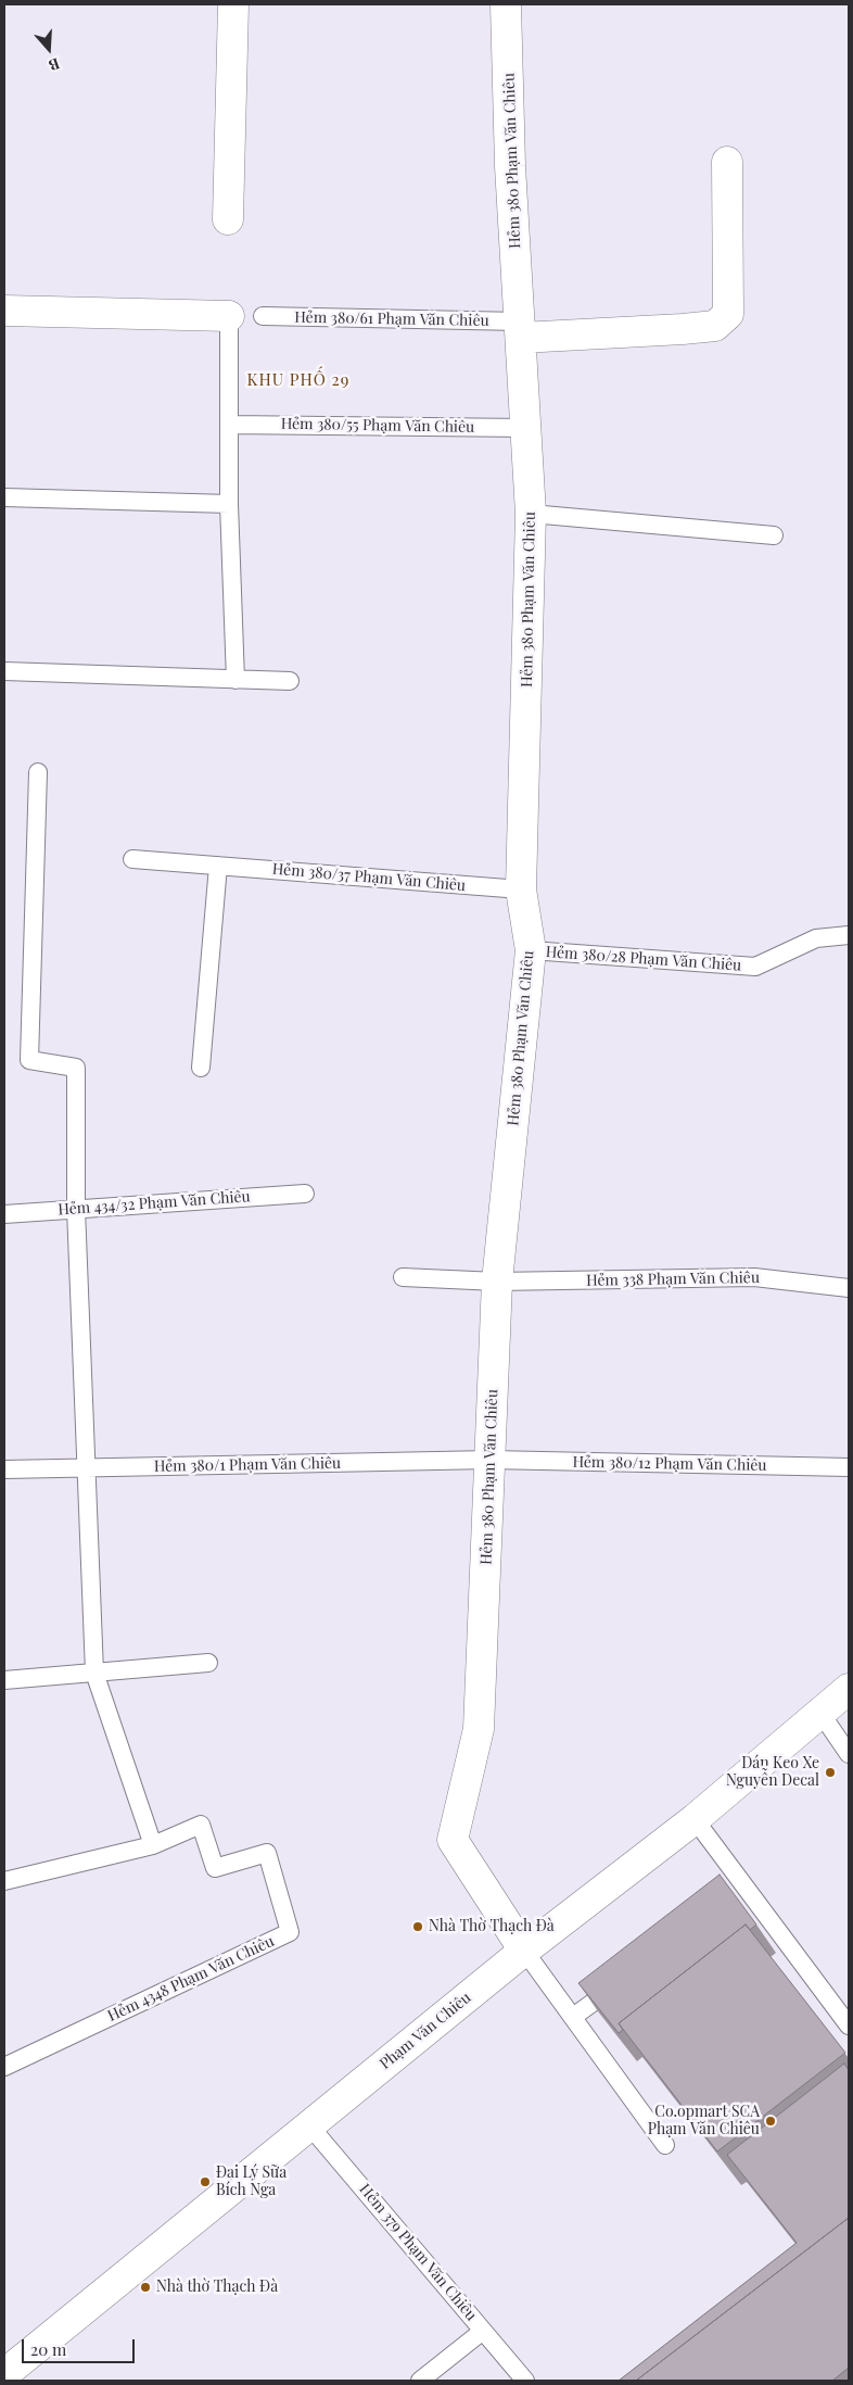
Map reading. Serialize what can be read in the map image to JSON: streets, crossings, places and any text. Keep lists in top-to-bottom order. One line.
{"streets":{"street":["Hẻm 380 Phạm Văn Chiêu","Phạm Văn Chiêu"],"lane":["Hẻm 380/61 Phạm Văn Chiêu","Hẻm 380/55 Phạm Văn Chiêu","Hẻm 380/37 Phạm Văn Chiêu","Hẻm 380/28 Phạm Văn Chiêu","Hẻm 434/32 Phạm Văn Chiêu","Hẻm 338 Phạm Văn Chiêu","Hẻm 380/12 Phạm Văn Chiêu","Hẻm 380/1 Phạm Văn Chiêu","Hẻm 4348 Phạm Văn Chiêu","Hẻm 379 Phạm Văn Chiêu"]},"crossings":[["Hẻm 380 Phạm Văn Chiêu","Hẻm 380/61 Phạm Văn Chiêu"],["Hẻm 380 Phạm Văn Chiêu","Hẻm 380/55 Phạm Văn Chiêu"],["Hẻm 380 Phạm Văn Chiêu","Hẻm 380/37 Phạm Văn Chiêu"],["Hẻm 380 Phạm Văn Chiêu","Hẻm 380/28 Phạm Văn Chiêu"],["Hẻm 380 Phạm Văn Chiêu","Hẻm 338 Phạm Văn Chiêu"],["Hẻm 380 Phạm Văn Chiêu","Hẻm 380/12 Phạm Văn Chiêu"],["Hẻm 380 Phạm Văn Chiêu","Hẻm 380/1 Phạm Văn Chiêu"],["Hẻm 380 Phạm Văn Chiêu","Phạm Văn Chiêu"],["Hẻm 380/12 Phạm Văn Chiêu","Hẻm 380/1 Phạm Văn Chiêu"],["Phạm Văn Chiêu","Hẻm 379 Phạm Văn Chiêu"]],"districts":["KHU PHỐ 29"],"places":["Dán Keo Xe Nguyễn Decal","Nhà Thờ Thạch Đà","Co.opmart SCA Phạm Văn Chiêu","Đại Lý Sữa Bích Nga","Nhà thờ Thạch Đà"],"scale_bar":"20 m","north":"bottom"}
